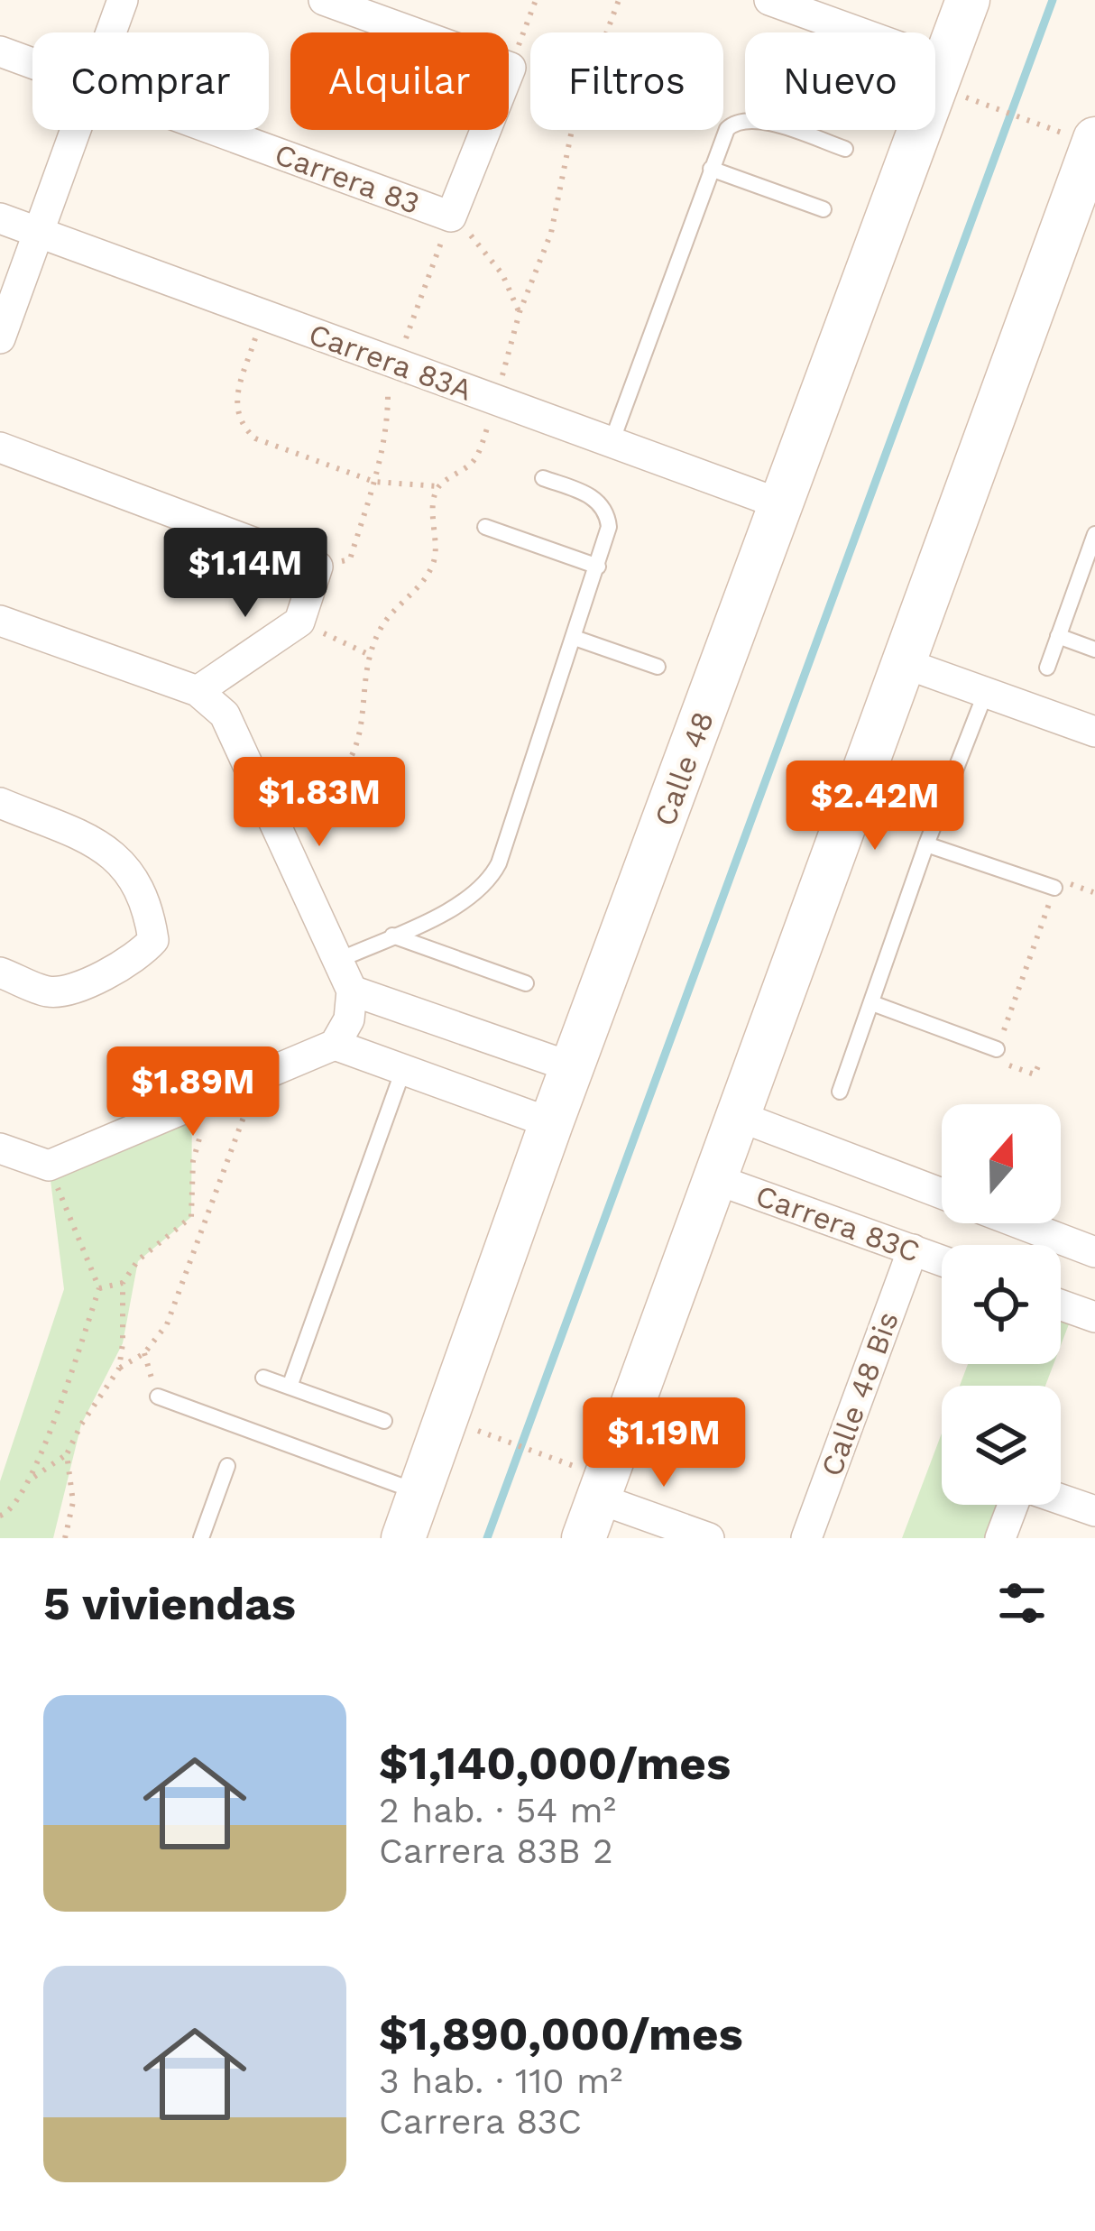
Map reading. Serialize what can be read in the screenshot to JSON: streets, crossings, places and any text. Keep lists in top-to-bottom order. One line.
{"streets":{"main road":["Calle 48"],"street":["Carrera 83","Carrera 83A","Carrera 83C","Calle 48 Bis"]},"crossings":[["Carrera 83A","Calle 48"],["Carrera 83C","Calle 48 Bis"]],"north":"top","page":{"chip":["Comprar","Alquilar","Filtros","Nuevo"],"price":["$1.14M","$1.83M","$2.42M","$1.89M","$1.19M"],"heading":"5 viviendas","list":[{"name":"$1,140,000/mes","note":"2 hab. · 54 m² · Carrera 83B 2"},{"name":"$1,890,000/mes","note":"3 hab. · 110 m² · Carrera 83C"}]}}
